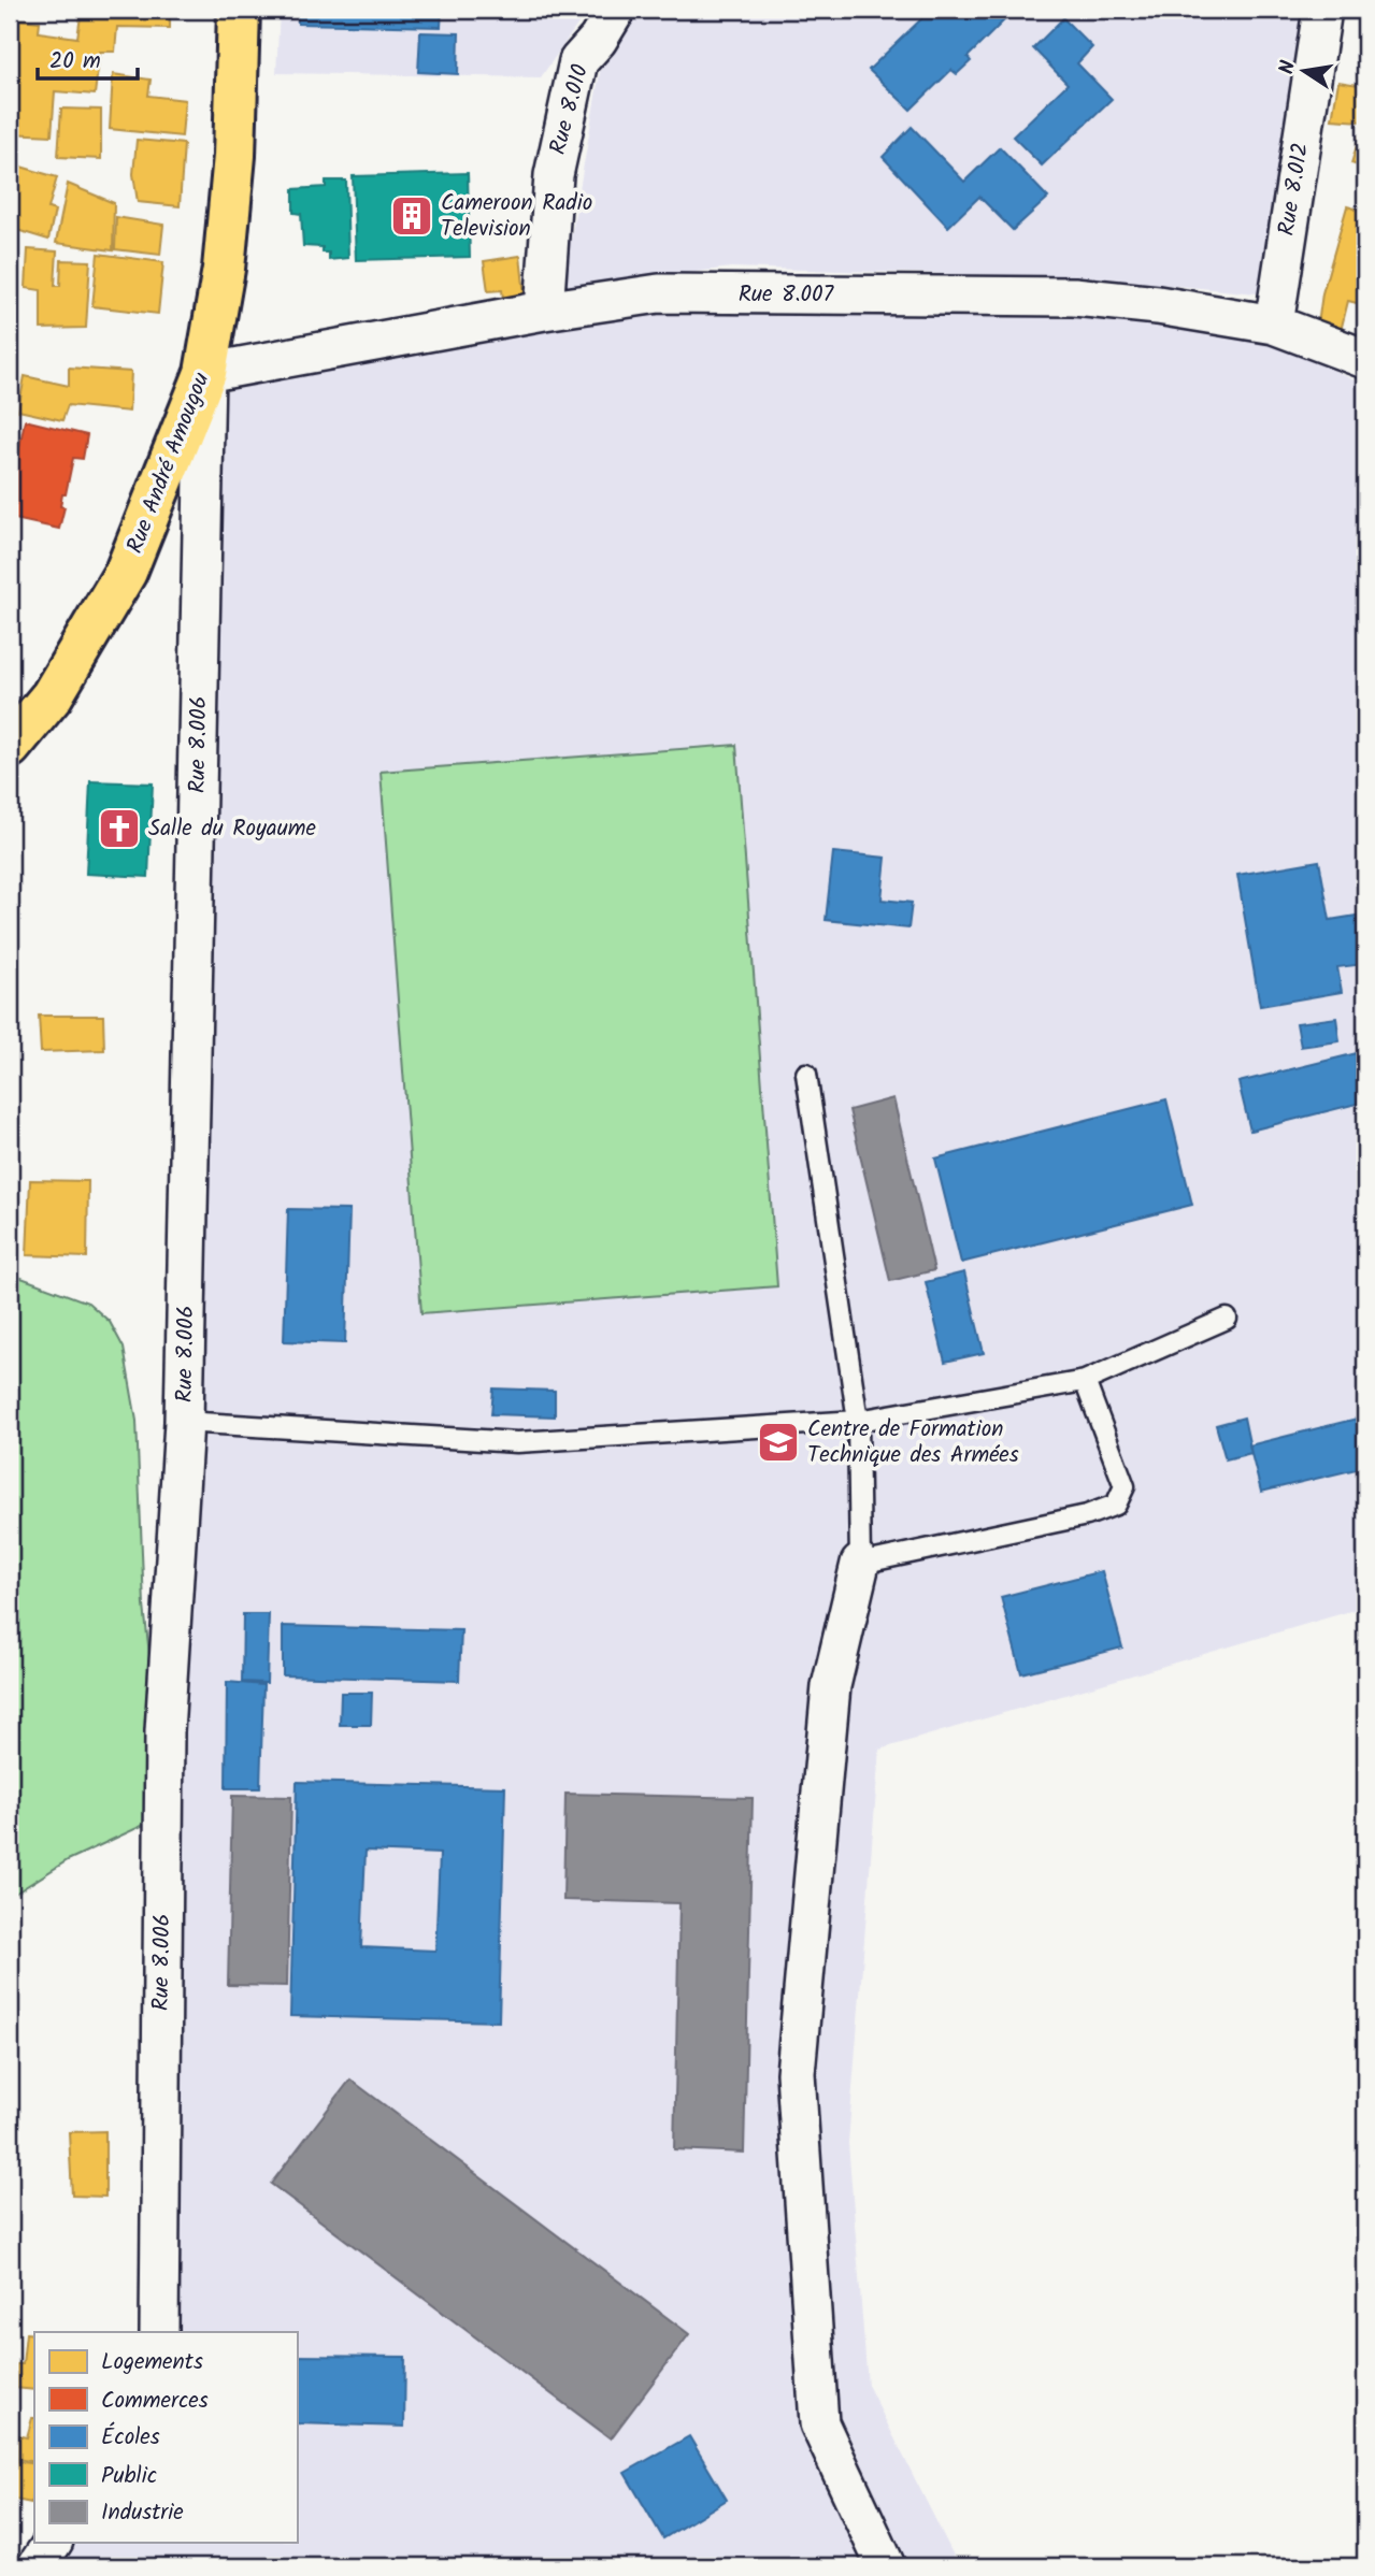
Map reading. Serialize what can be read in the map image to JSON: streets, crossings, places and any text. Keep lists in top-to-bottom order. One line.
{"streets":{"main road":["Rue André Amougou"],"street":["Rue 8.010","Rue 8.012","Rue 8.007","Rue 8.006"]},"crossings":[["Rue 8.010","Rue 8.007"],["Rue 8.012","Rue 8.007"],["Rue 8.007","Rue André Amougou"],["Rue 8.007","Rue 8.006"],["Rue André Amougou","Rue 8.006"]],"places":{"building":["Cameroon Radio Television"],"church":["Salle du Royaume"],"school or university":["Centre de Formation Technique des Armées"]},"legend":["Logements","Commerces","Écoles","Public","Industrie"],"scale_bar":"20 m","north":"left"}
